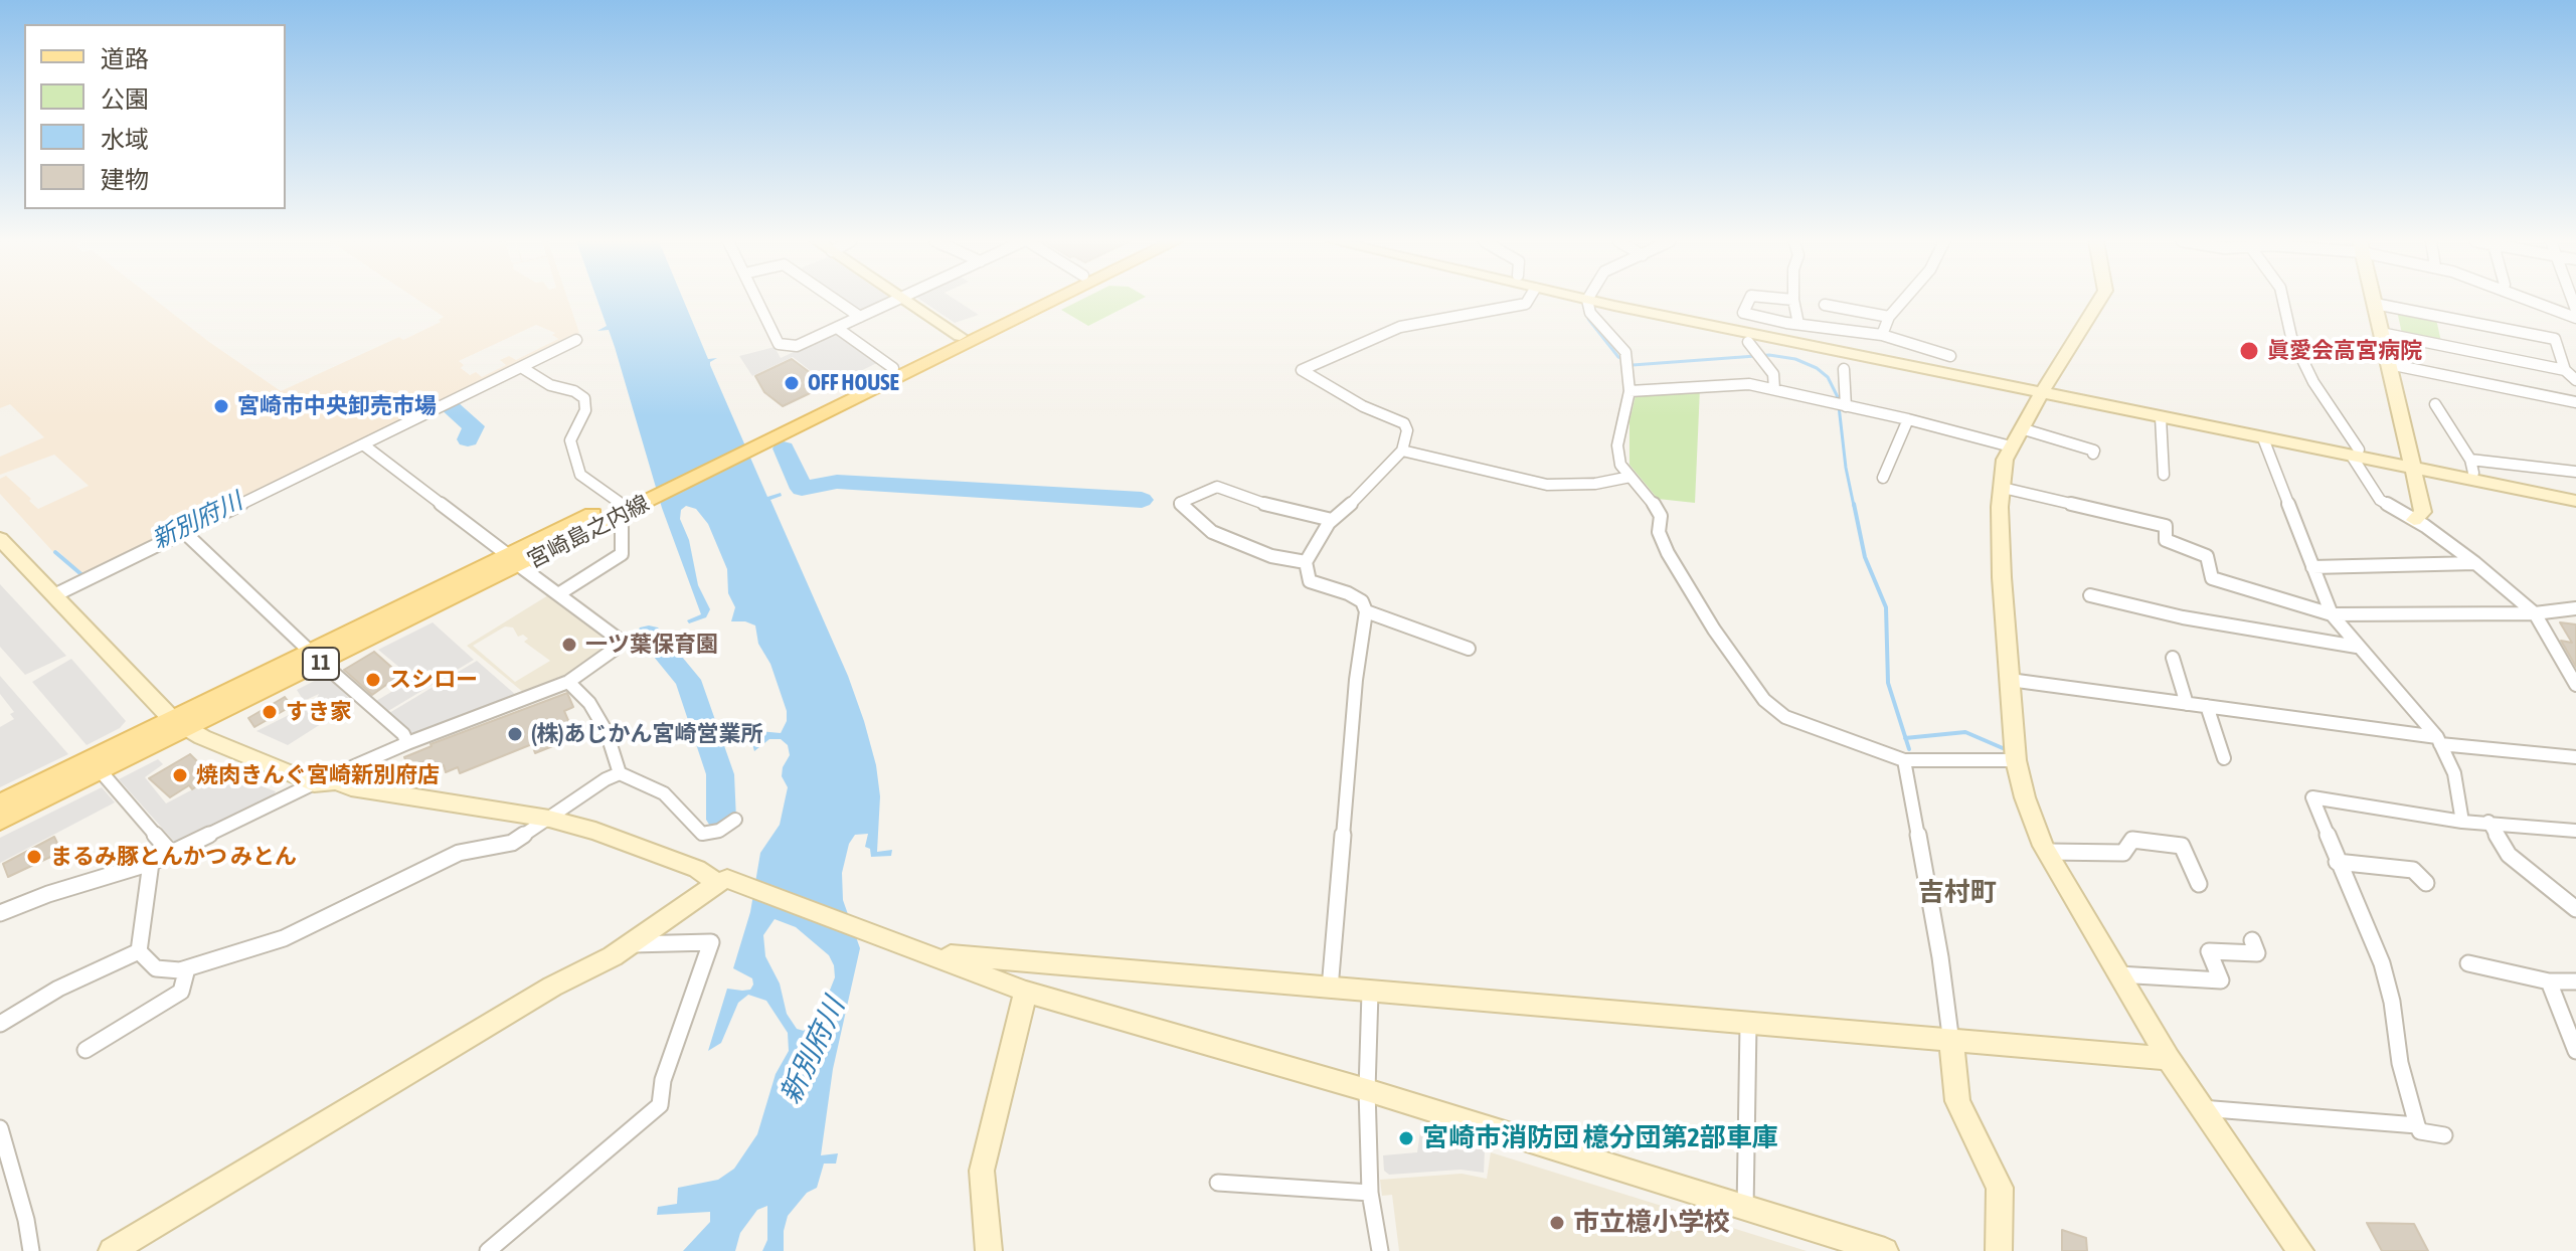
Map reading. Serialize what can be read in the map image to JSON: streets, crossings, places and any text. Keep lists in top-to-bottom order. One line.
{"streets":{"main road":["宮崎島之内線","11"]},"districts":["吉村町"],"water":["新別府川"],"places":["眞愛会高宮病院","OFF HOUSE","宮崎市中央卸売市場","一ツ葉保育園","スシロー","すき家","(株)あじかん宮崎営業所","焼肉きんぐ宮崎新別府店","まるみ豚とんかつ みとん","宮崎市消防団 檍分団第2部車庫","市立檍小学校"],"legend":["道路","公園","水域","建物"]}
